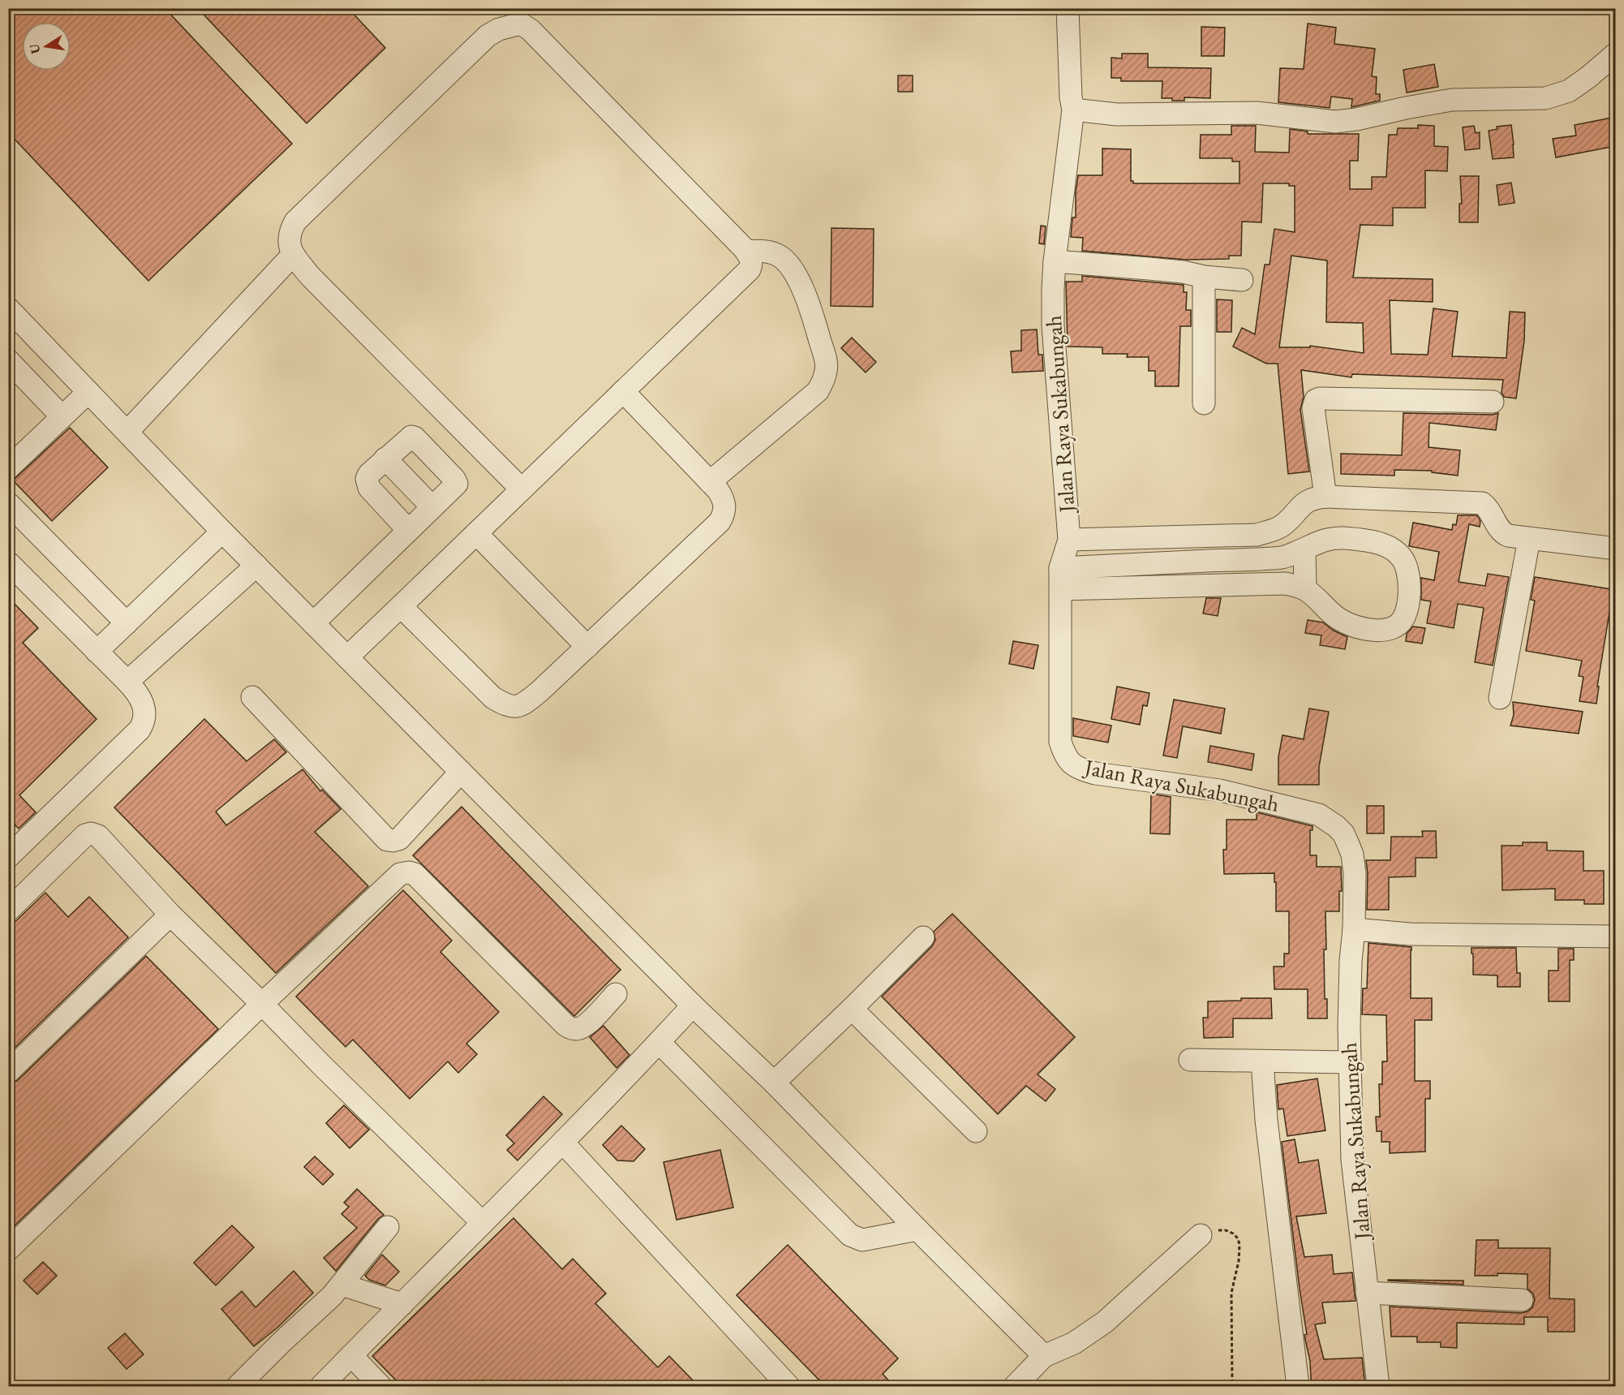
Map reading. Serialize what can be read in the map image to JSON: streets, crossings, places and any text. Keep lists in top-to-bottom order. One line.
{"streets":{"street":["Jalan Raya Sukabungah"]},"north":"left"}
